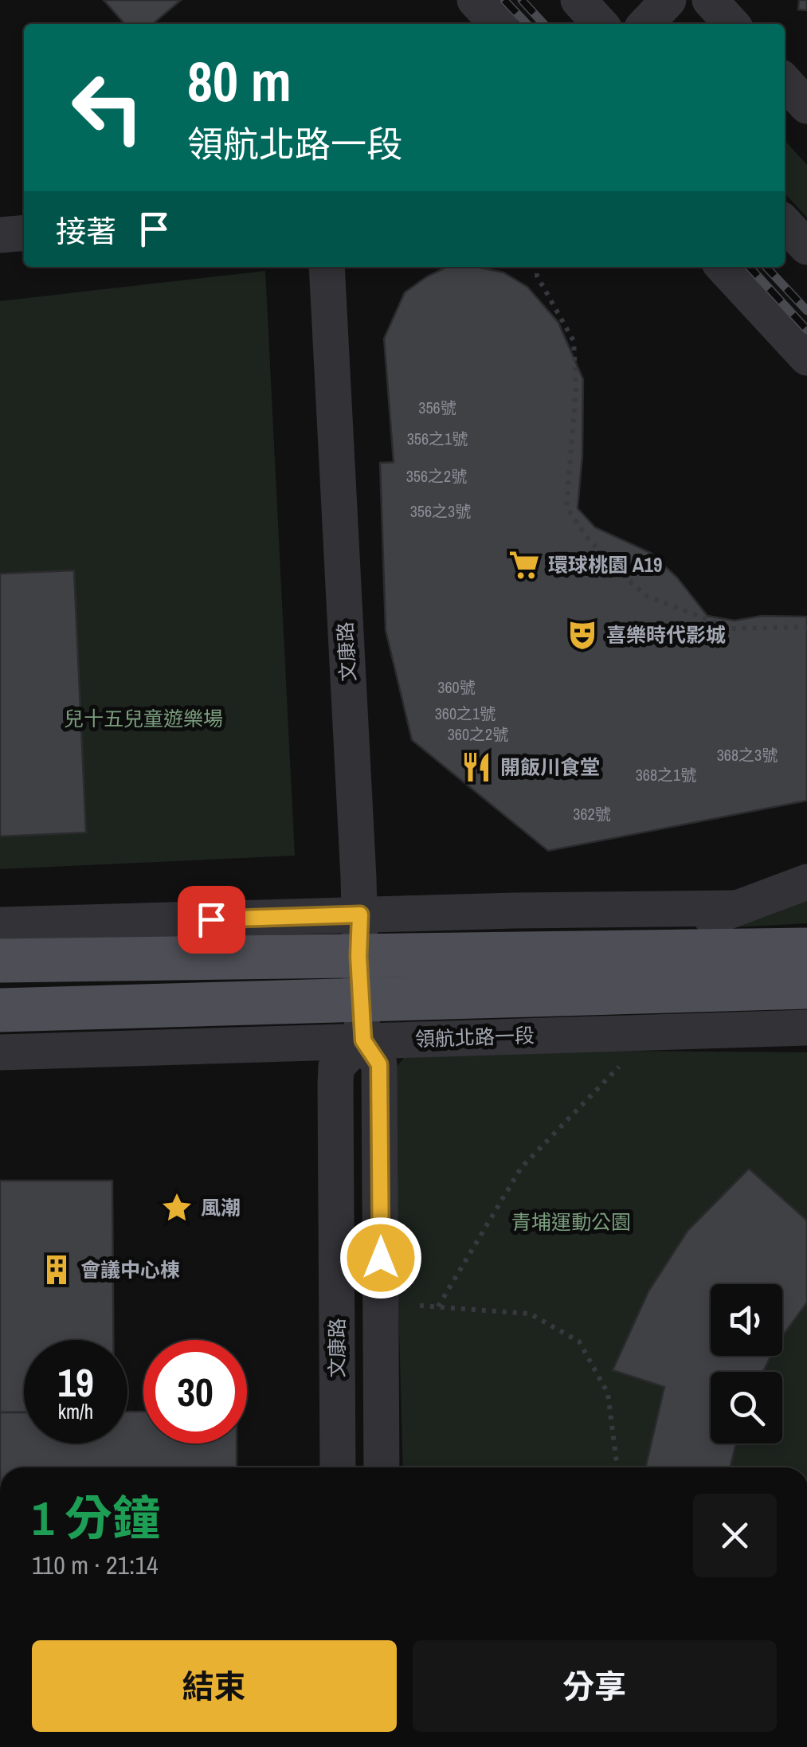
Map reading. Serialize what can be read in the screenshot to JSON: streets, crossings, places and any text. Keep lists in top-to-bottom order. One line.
{"streets":{"main road":["領航北路一段"],"street":["文康路"]},"crossings":[["文康路","領航北路一段"]],"parks":["兒十五兒童遊樂場","青埔運動公園"],"places":{"supermarket":["環球桃園 A19"],"theatre":["喜樂時代影城"],"restaurant":["開飯川食堂"],"place":["風潮"],"building":["會議中心棟"]},"house_numbers":["356號","356之1號","356之2號","356之3號","360號","360之1號","360之2號","368之3號","368之1號","362號"],"page":{"turn":["80 m","領航北路一段"],"then":"接著","speed":"19 km/h","limit":"30","heading":["1 分鐘","110 m · 21:14"],"buttons":["結束","分享"]}}
